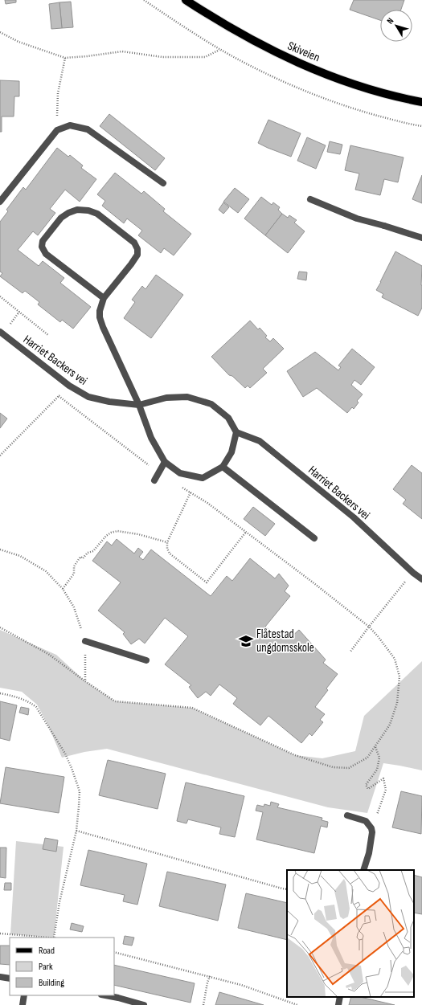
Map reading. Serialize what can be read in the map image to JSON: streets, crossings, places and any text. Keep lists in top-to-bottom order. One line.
{"streets":{"main road":["Skiveien"],"street":["Harriet Backers vei"]},"places":{"school or university":["Flåtestad ungdomsskole"]},"legend":["Road","Park","Building"],"north":"top left"}
